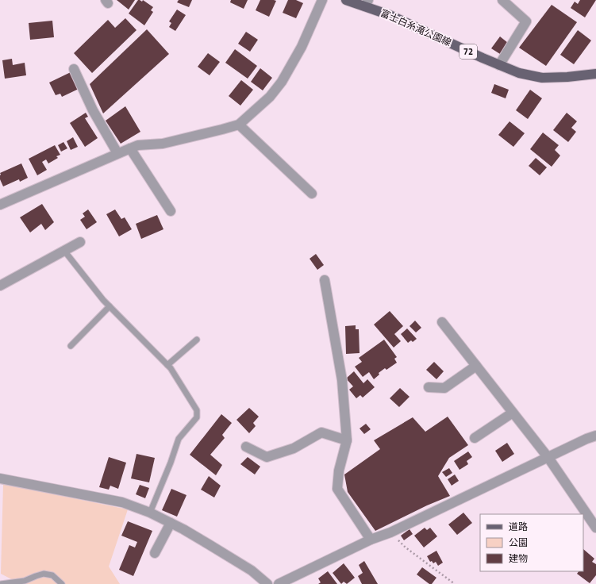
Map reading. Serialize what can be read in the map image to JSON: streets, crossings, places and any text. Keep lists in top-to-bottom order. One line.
{"streets":{"main road":["富士白糸滝公園線","72"]},"legend":["道路","公園","建物"]}
